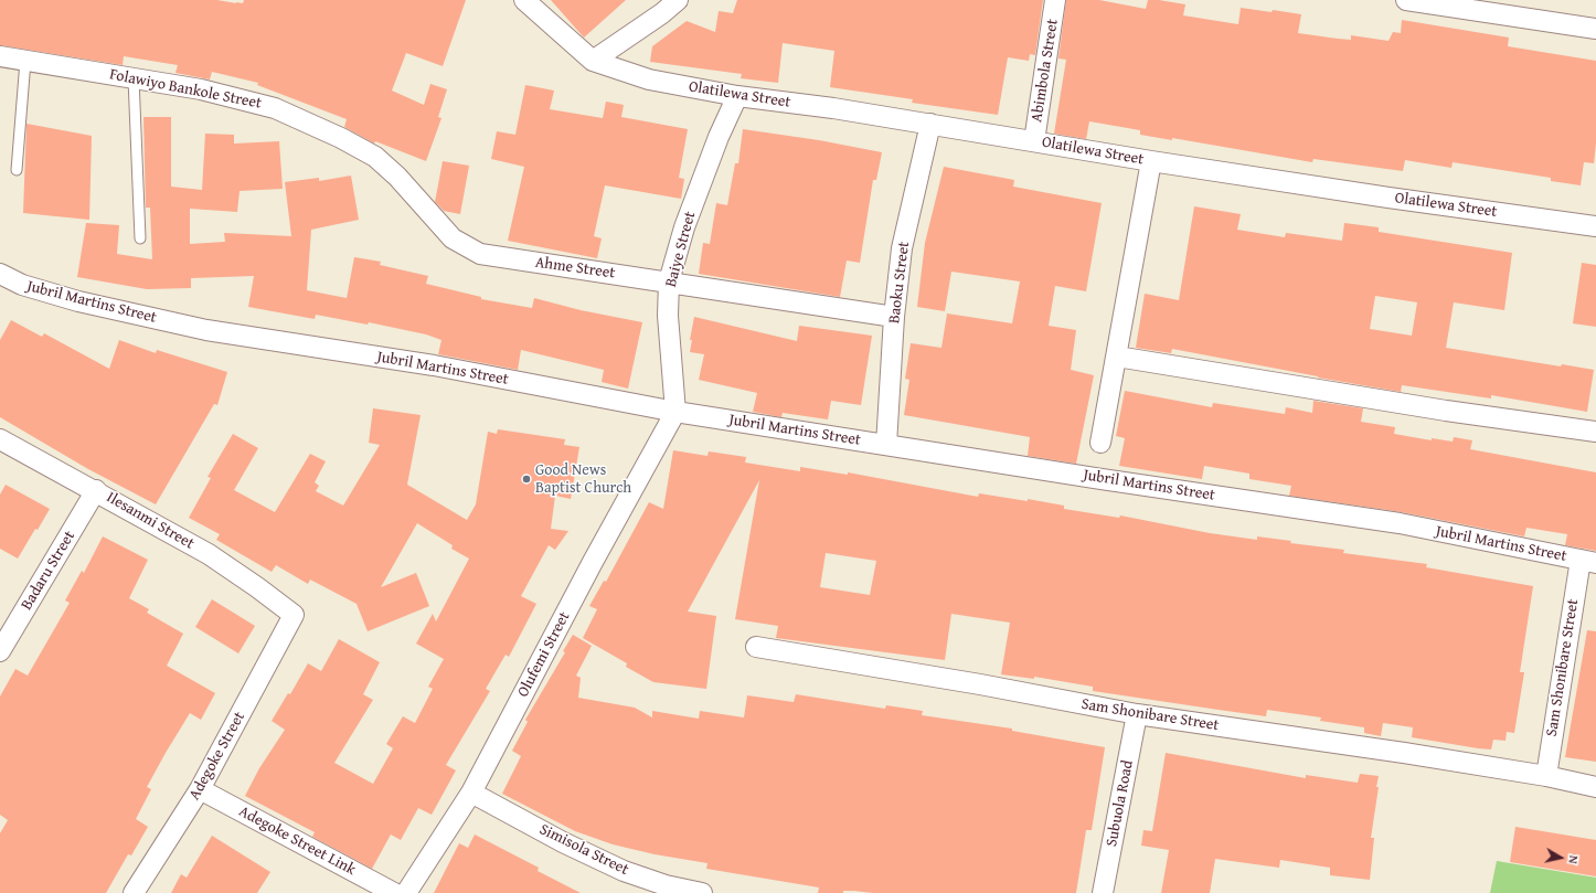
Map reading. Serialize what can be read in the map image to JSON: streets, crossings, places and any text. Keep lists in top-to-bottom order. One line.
{"streets":{"street":["Abimbola Street","Folawiyo Bankole Street","Olatilewa Street","Baiye Street","Ahme Street","Baoku Street","Jubril Martins Street","Ilesanmi Street","Badaru Street","Olufemi Street","Sam Shonibare Street","Adegoke Street","Subuola Road","Adegoke Street Link","Simisola Street"]},"crossings":[["Abimbola Street","Olatilewa Street"],["Folawiyo Bankole Street","Ahme Street"],["Olatilewa Street","Baiye Street"],["Olatilewa Street","Baoku Street"],["Baiye Street","Ahme Street"],["Baiye Street","Jubril Martins Street"],["Baiye Street","Olufemi Street"],["Ahme Street","Baoku Street"],["Baoku Street","Jubril Martins Street"],["Jubril Martins Street","Olufemi Street"],["Jubril Martins Street","Sam Shonibare Street"],["Ilesanmi Street","Badaru Street"],["Ilesanmi Street","Adegoke Street"],["Olufemi Street","Simisola Street"],["Sam Shonibare Street","Subuola Road"],["Adegoke Street","Adegoke Street Link"]],"places":["Good News Baptist Church"],"north":"right"}
